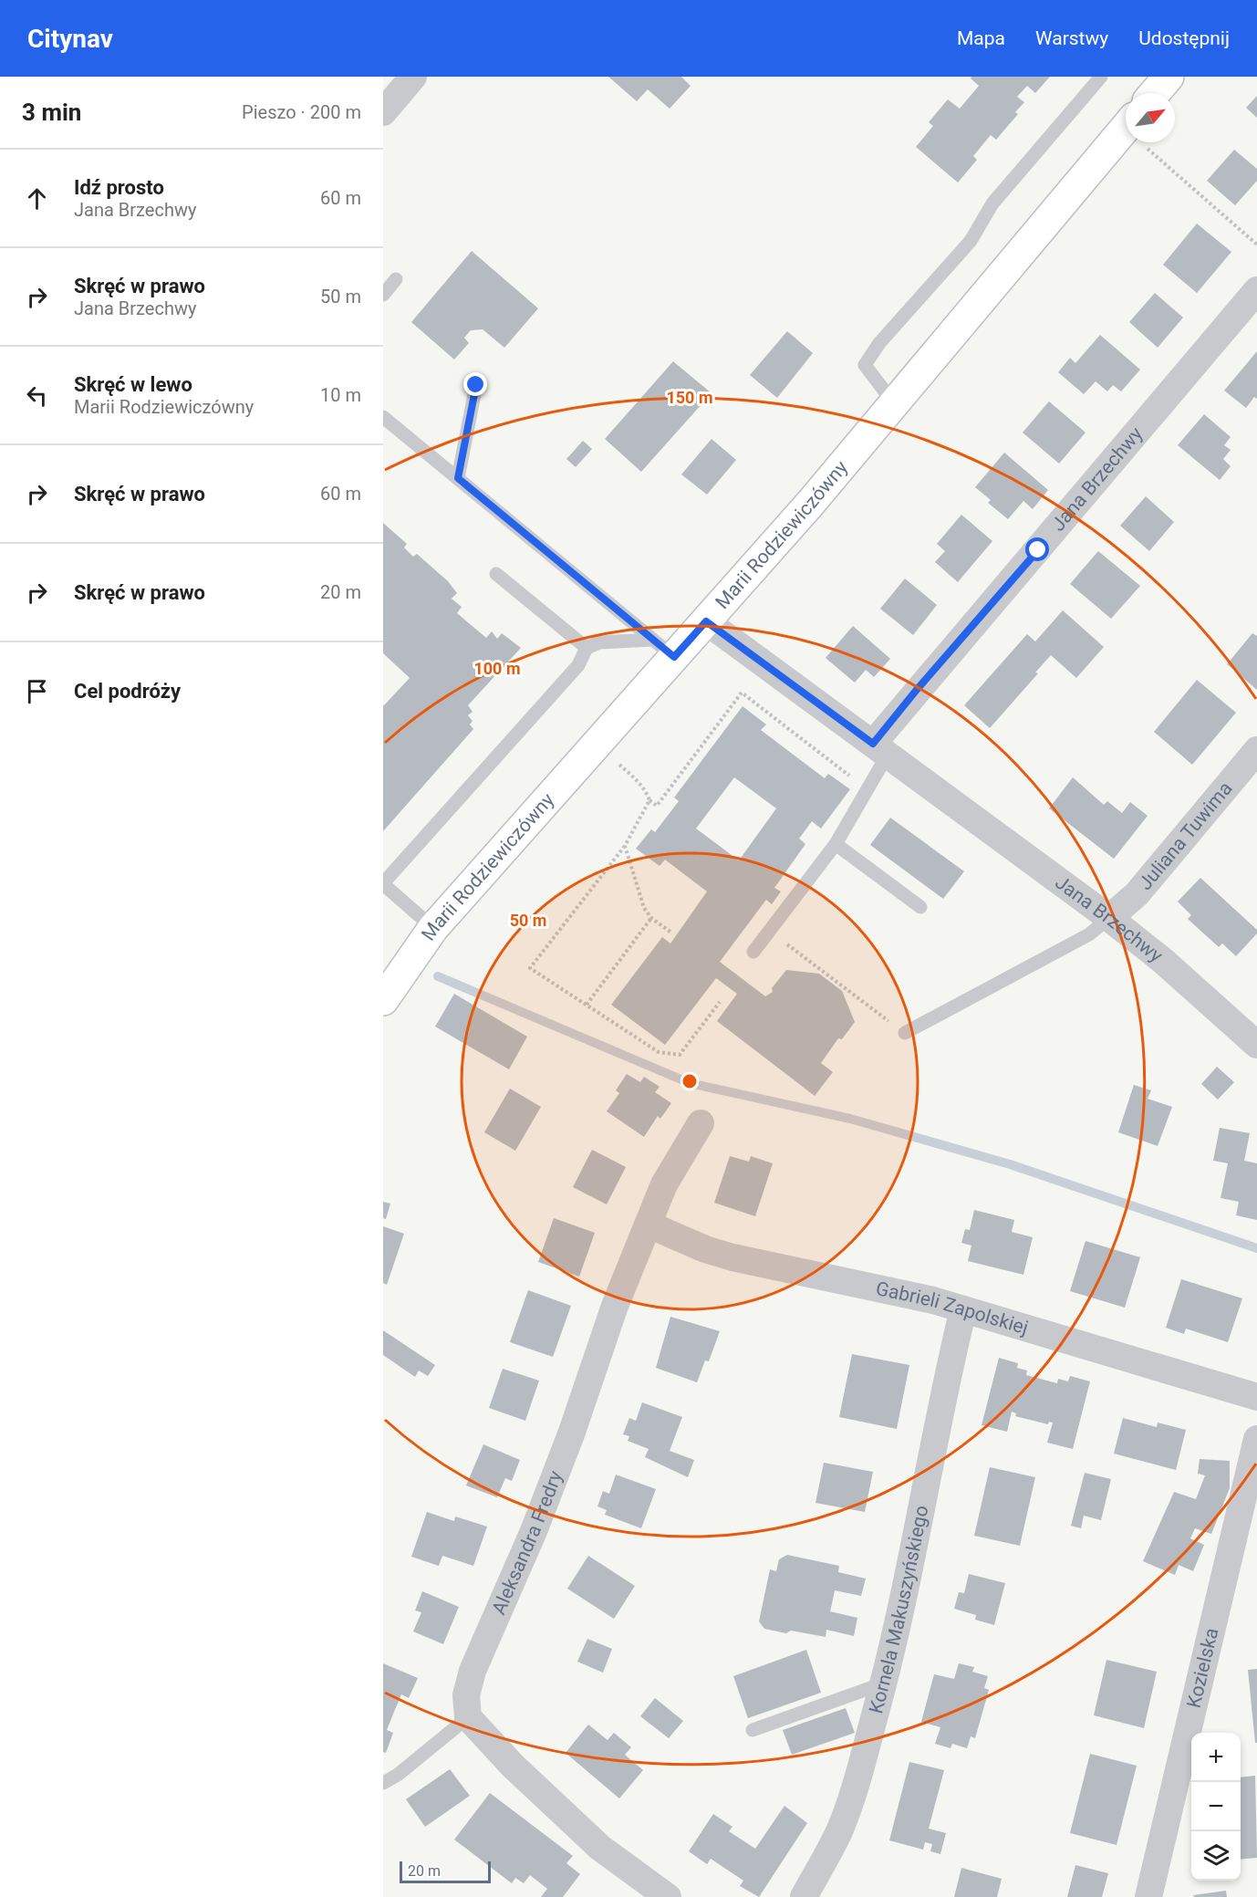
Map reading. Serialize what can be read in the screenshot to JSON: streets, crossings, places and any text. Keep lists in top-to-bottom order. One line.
{"streets":{"street":["Jana Brzechwy","Marii Rodziewiczówny","Juliana Tuwima","Gabrieli Zapolskiej","Aleksandra Fredry","Kornela Makuszyńskiego","Kozielska"]},"crossings":[["Jana Brzechwy","Marii Rodziewiczówny"],["Jana Brzechwy","Juliana Tuwima"],["Gabrieli Zapolskiej","Aleksandra Fredry"],["Gabrieli Zapolskiej","Kornela Makuszyńskiego"]],"scale_bar":"20 m","north":"top right","page":{"header":"Citynav","nav":["Mapa","Warstwy","Udostępnij"],"heading":["3 min","Pieszo · 200 m"],"list":[["Idź prosto","Jana Brzechwy","60 m"],["Skręć w prawo","Jana Brzechwy","50 m"],["Skręć w lewo","Marii Rodziewiczówny","10 m"],["Skręć w prawo","60 m"],["Skręć w prawo","20 m"],"Cel podróży"],"map_buttons":["+","−"],"scale":"20 m"},"rings":["150 m","100 m","50 m"]}
